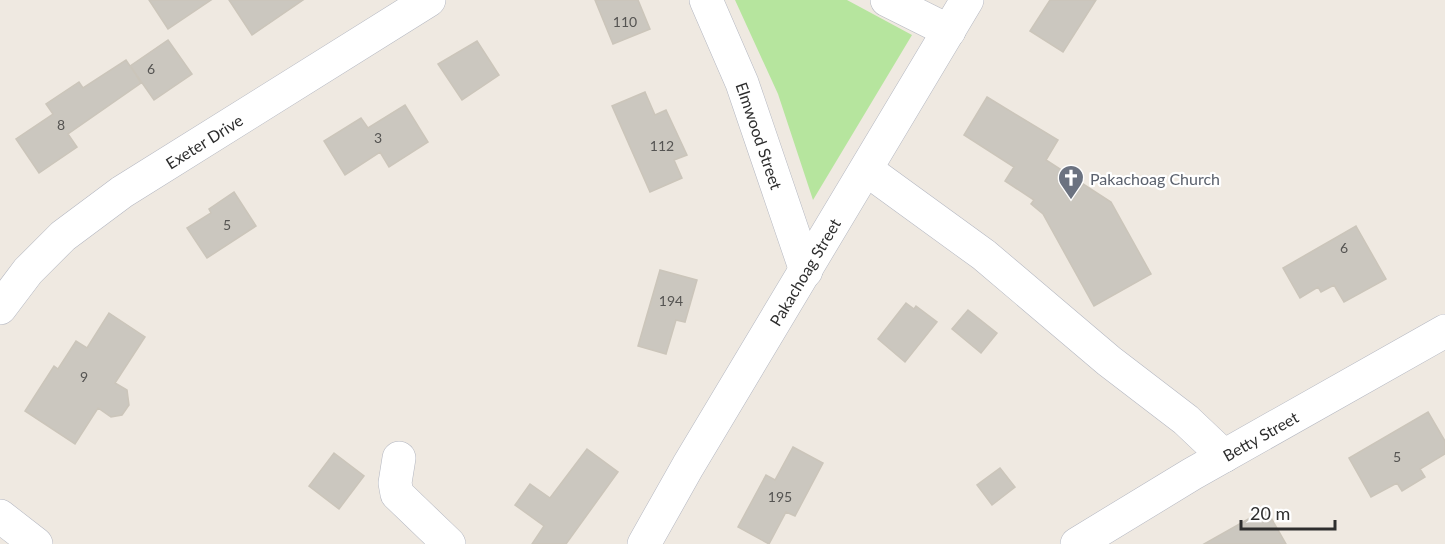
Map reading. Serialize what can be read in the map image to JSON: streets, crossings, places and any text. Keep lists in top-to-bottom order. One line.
{"streets":{"street":["Elmwood Street","Exeter Drive","Pakachoag Street","Betty Street"]},"crossings":[["Elmwood Street","Pakachoag Street"]],"places":{"church":["Pakachoag Church"]},"house_numbers":["110","6","8","3","112","5","6","194","9","5","195"],"scale_bar":"20 m"}
